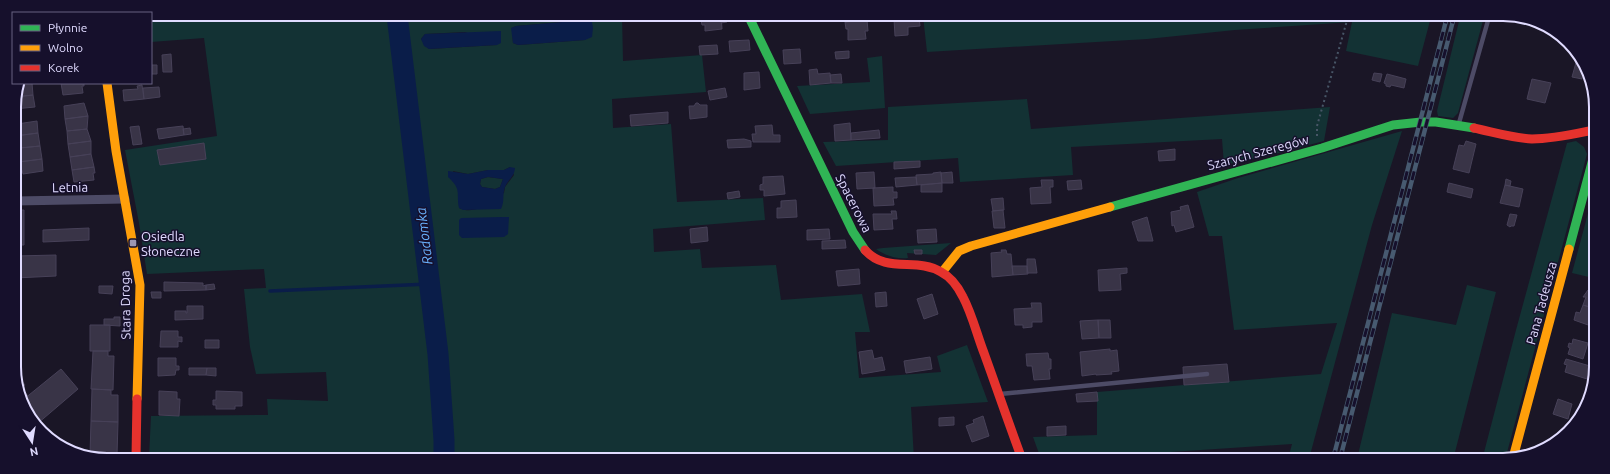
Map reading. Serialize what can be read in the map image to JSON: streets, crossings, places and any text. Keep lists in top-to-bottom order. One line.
{"streets":{"street":["Szarych Szeregów","Letnia","Spacerowa","Pana Tadeusza","Stara Droga"]},"crossings":[["Szarych Szeregów","Spacerowa"],["Letnia","Stara Droga"]],"water":["Radomka"],"places":{"transit":["Osiedla Słoneczne"]},"legend":["Płynnie","Wolno","Korek"],"north":"bottom"}
